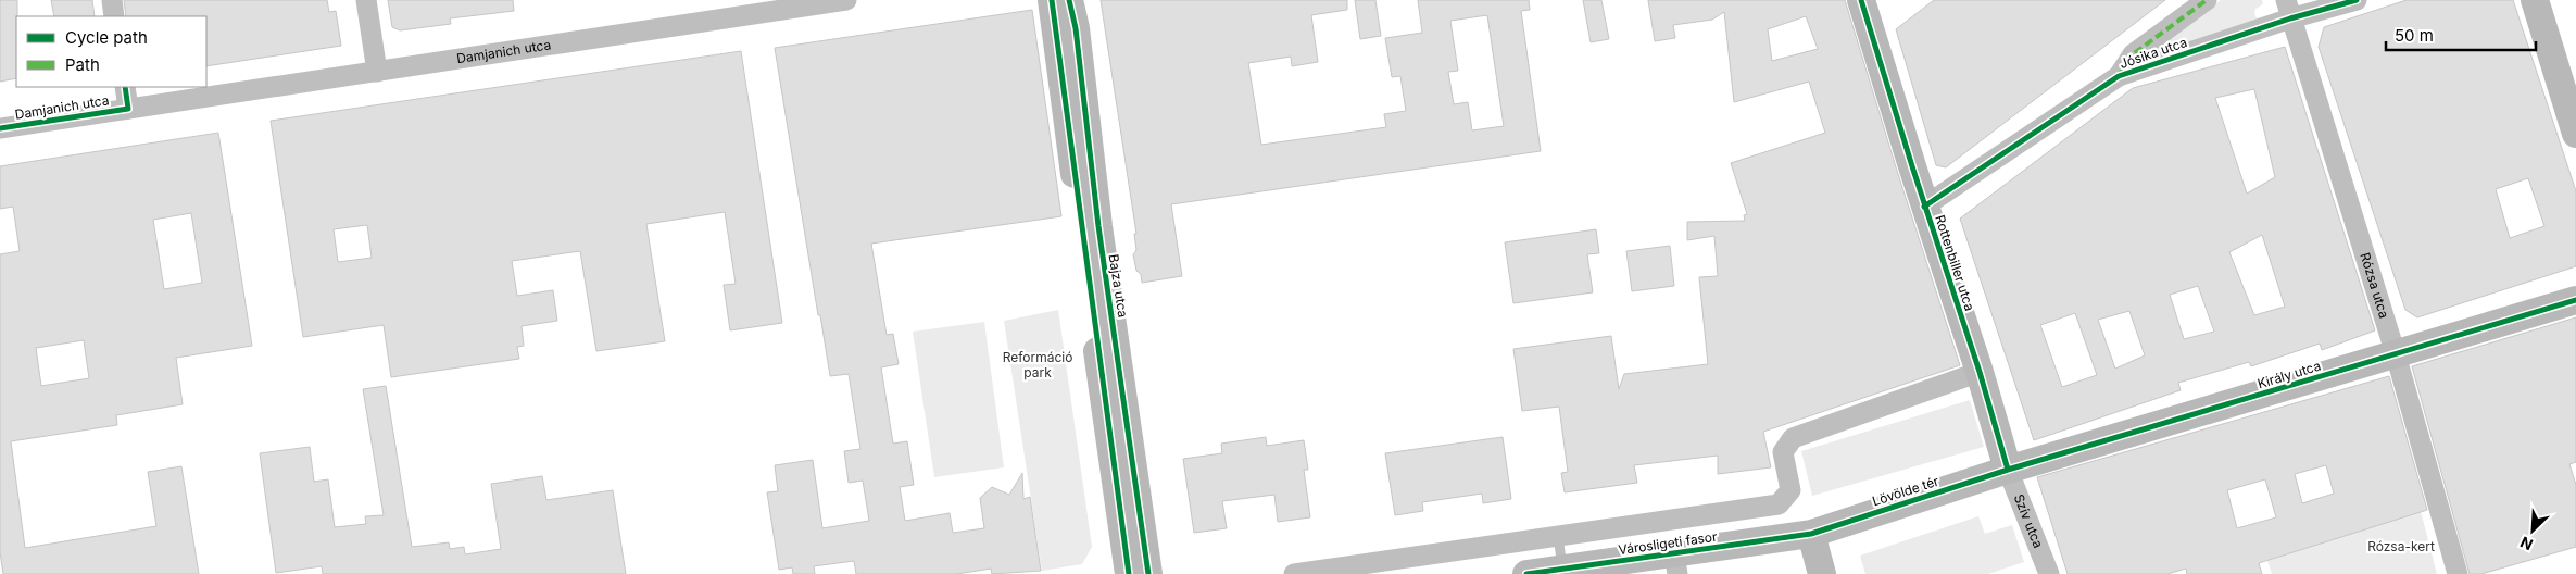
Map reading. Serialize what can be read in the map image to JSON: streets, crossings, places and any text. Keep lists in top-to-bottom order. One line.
{"streets":{"street":["Damjanich utca","Jósika utca","Rottenbiller utca","Bajza utca","Rózsa utca","Király utca","Lövölde tér","Szív utca","Városligeti fasor"]},"crossings":[["Jósika utca","Rottenbiller utca"],["Jósika utca","Rózsa utca"],["Rottenbiller utca","Király utca"],["Rottenbiller utca","Lövölde tér"],["Rottenbiller utca","Szív utca"],["Rottenbiller utca","Városligeti fasor"],["Rózsa utca","Király utca"],["Király utca","Lövölde tér"],["Király utca","Szív utca"],["Lövölde tér","Szív utca"],["Lövölde tér","Városligeti fasor"]],"parks":["Reformáció park","Rózsa-kert"],"legend":["Cycle path","Path"],"scale_bar":"50 m","north":"bottom left"}
